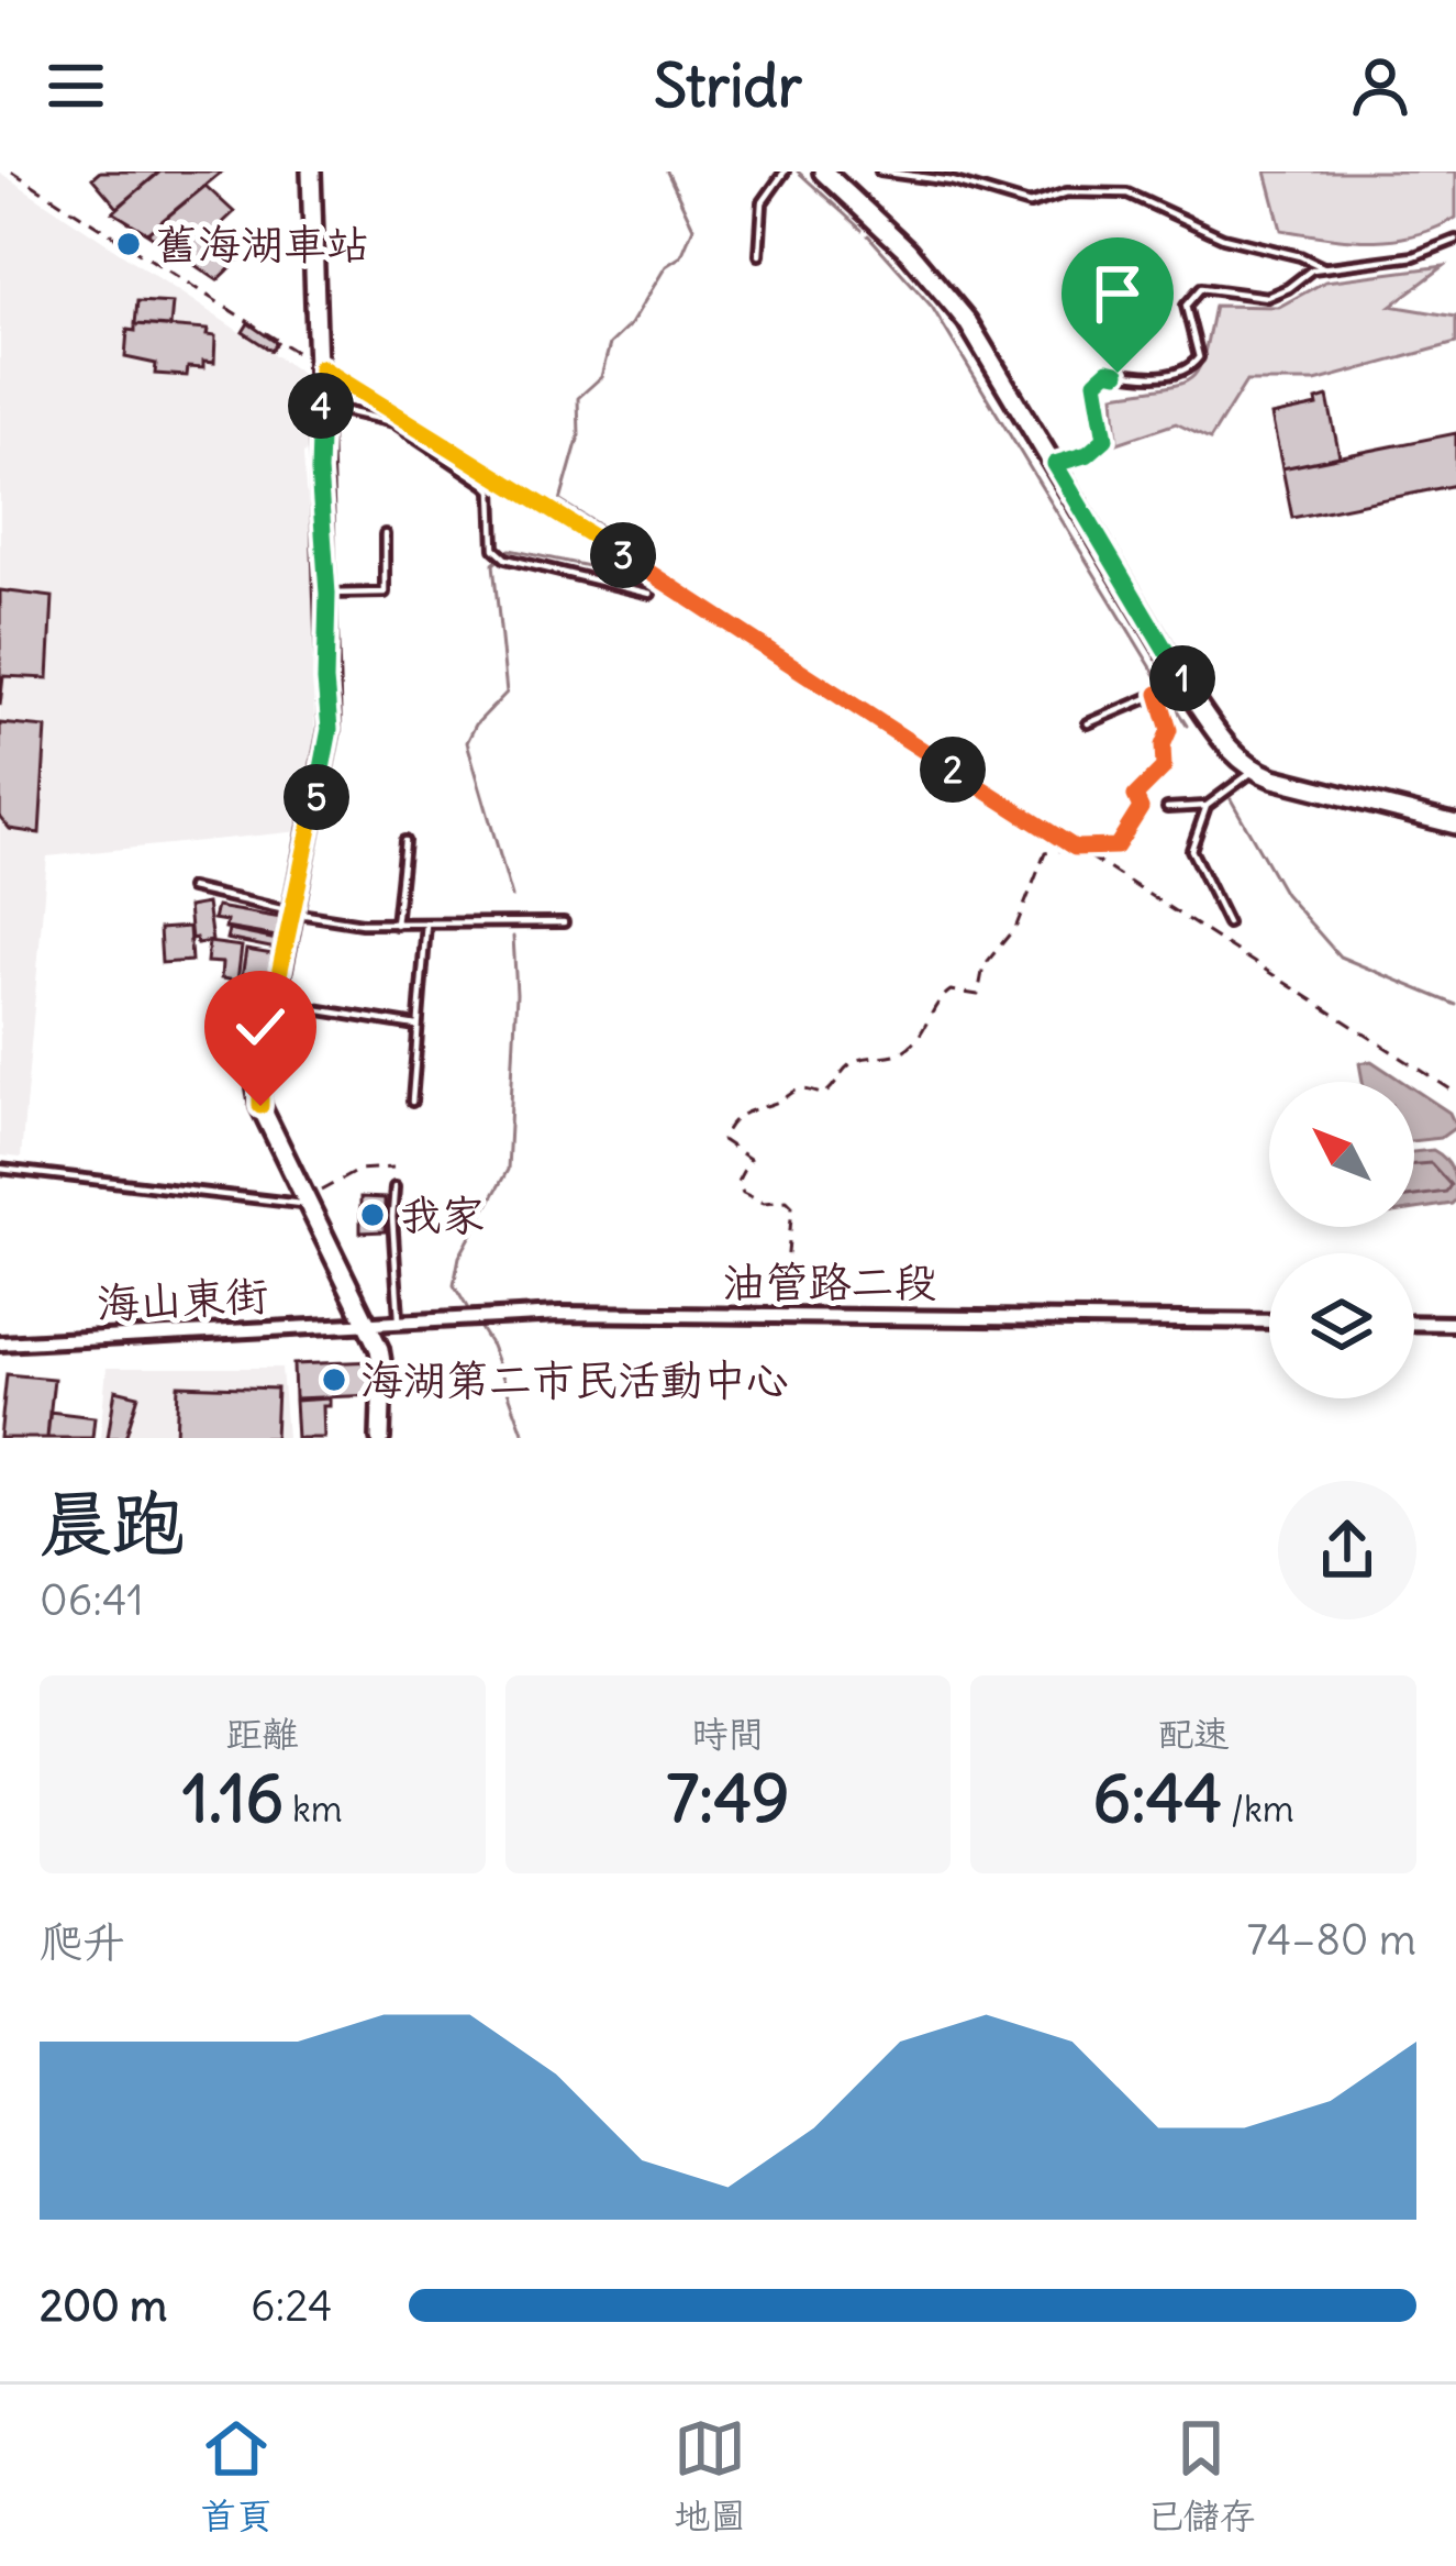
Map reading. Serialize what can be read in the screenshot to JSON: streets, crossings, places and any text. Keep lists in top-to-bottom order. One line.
{"streets":{"street":["油管路二段","海山東街"]},"crossings":[["油管路二段","海山東街"]],"places":["舊海湖車站","我家","海湖第二市民活動中心"],"north":"top left","page":{"header":"Stridr","pins":["4","3","1","2","5"],"heading":["晨跑","06:41"],"stats":[["距離","1.16 km"],["時間","7:49"],["配速","6:44 /km"]],"chart":["爬升","74–80 m"],"list":[{"name":"200 m","note":"6:24"}],"tabs":["首頁","地圖","已儲存"]}}
